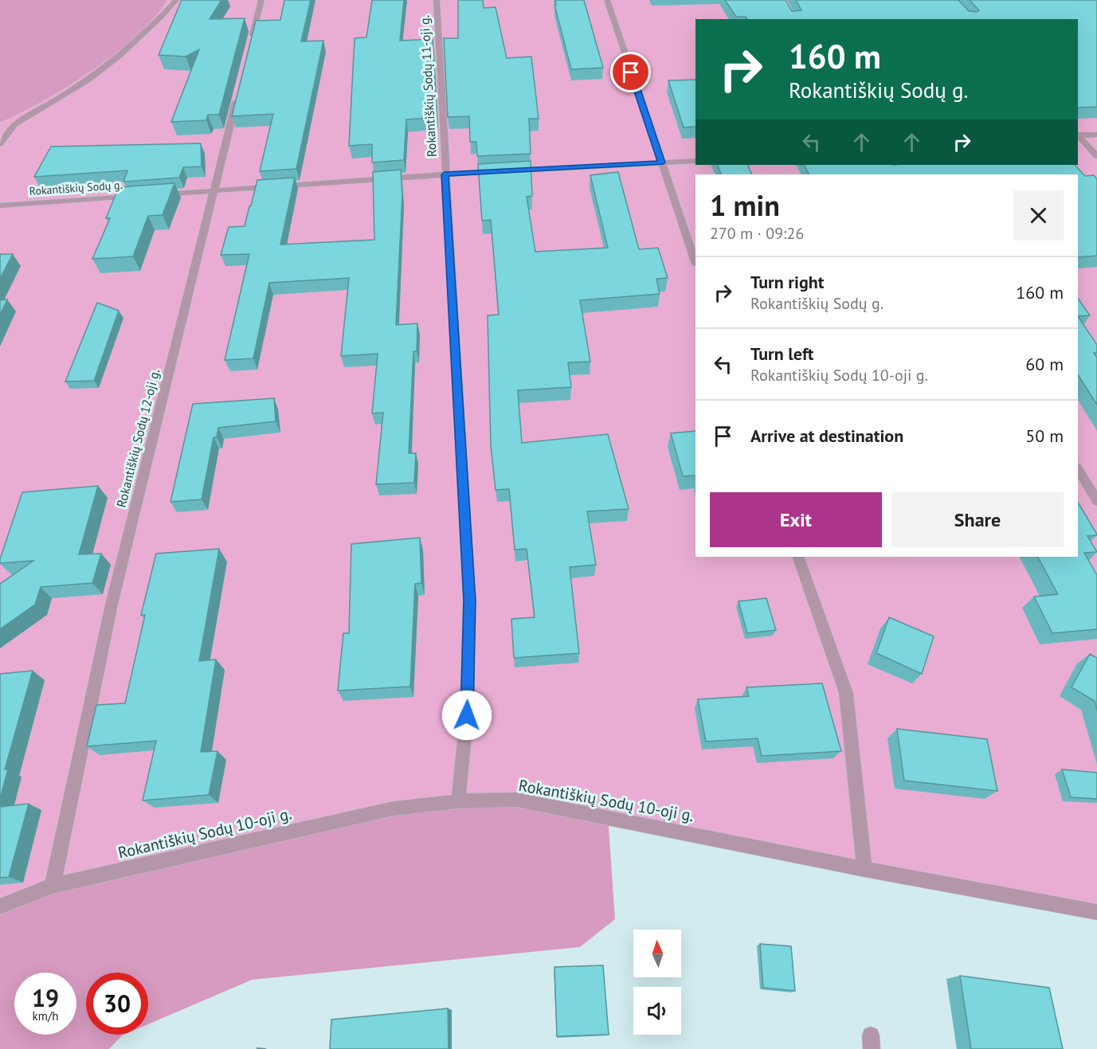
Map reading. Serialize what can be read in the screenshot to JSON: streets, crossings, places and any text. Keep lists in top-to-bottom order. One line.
{"streets":{"street":["Rokantiškių Sodų 11-oji g.","Rokantiškių Sodų g.","Rokantiškių Sodų 12-oji g.","Rokantiškių Sodų 10-oji g."]},"crossings":[["Rokantiškių Sodų 11-oji g.","Rokantiškių Sodų 10-oji g."],["Rokantiškių Sodų 12-oji g.","Rokantiškių Sodų 10-oji g."]],"north":"top","page":{"turn":["160 m","Rokantiškių Sodų g."],"heading":["1 min","270 m · 09:26"],"list":[{"name":"Turn right","note":"Rokantiškių Sodų g.","value":"160 m"},{"name":"Turn left","note":"Rokantiškių Sodų 10-oji g.","value":"60 m"},{"name":"Arrive at destination","value":"50 m"}],"buttons":["Exit","Share"],"speed":"19 km/h","limit":"30"}}
